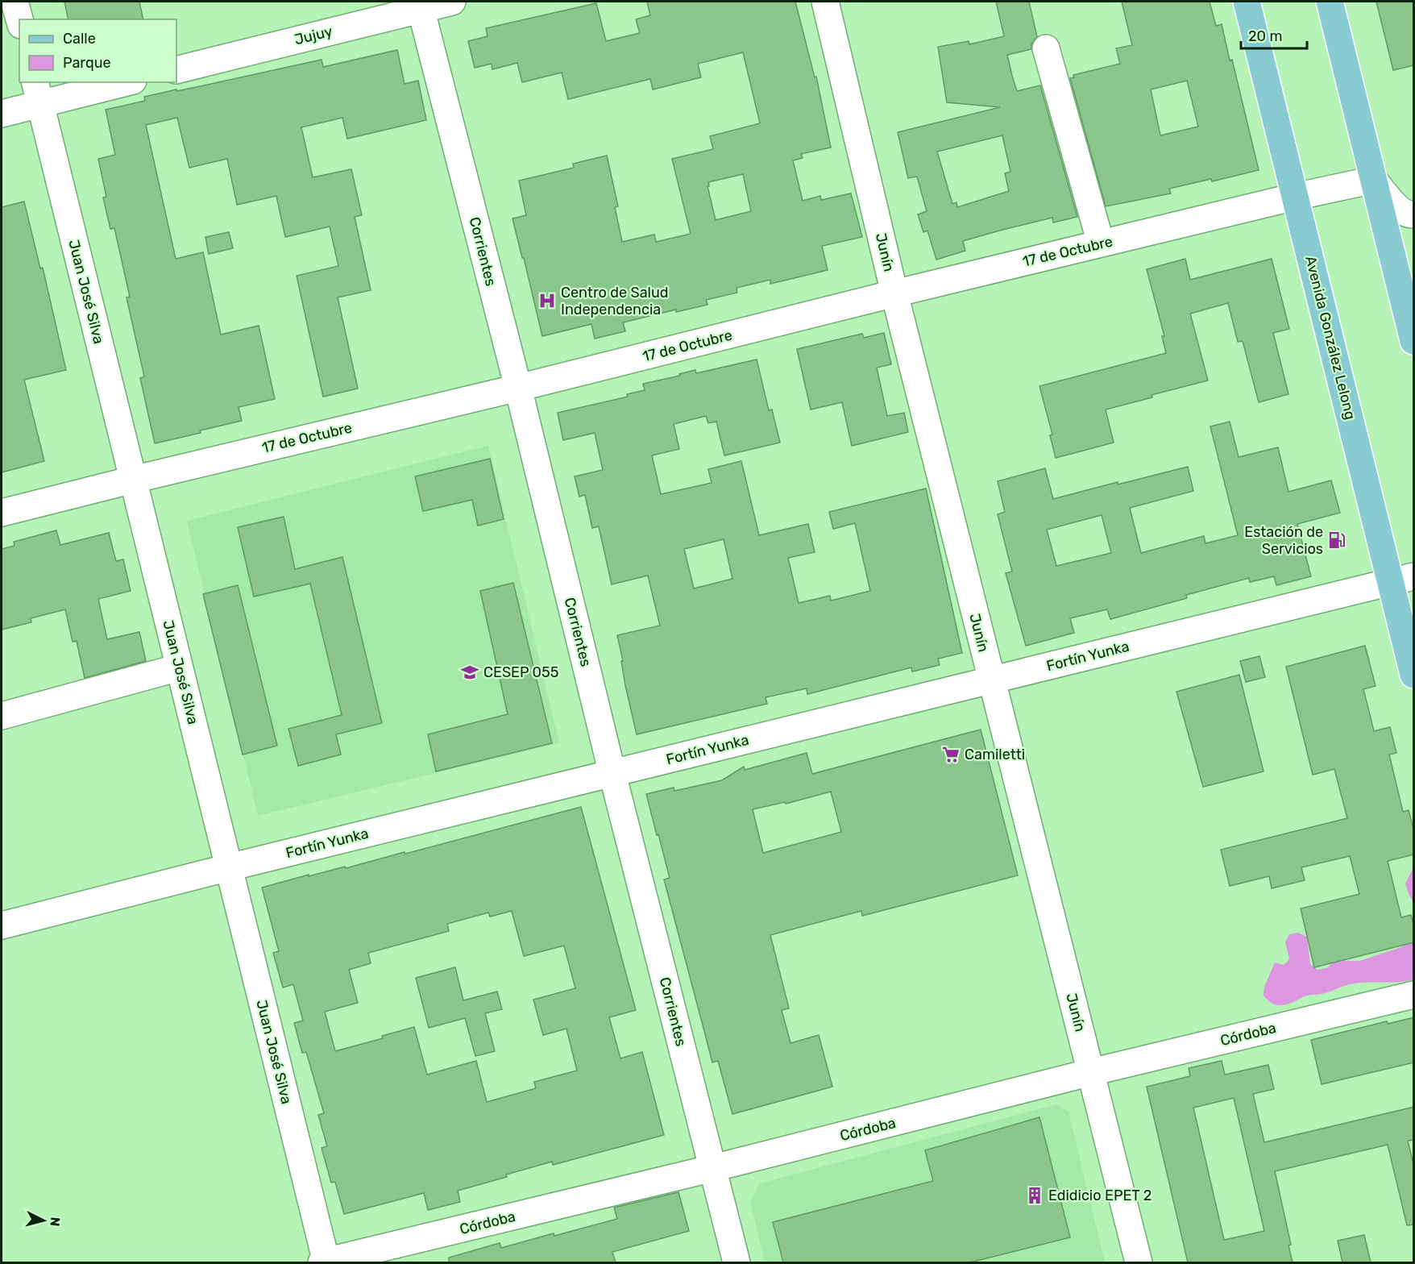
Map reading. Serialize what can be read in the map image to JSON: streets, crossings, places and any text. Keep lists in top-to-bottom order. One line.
{"streets":{"main road":["Avenida González Lelong"],"street":["Jujuy","Corrientes","17 de Octubre","Junín","Juan José Silva","Fortín Yunka","Córdoba"]},"crossings":[["Jujuy","Corrientes"],["Corrientes","17 de Octubre"],["Corrientes","Fortín Yunka"],["Corrientes","Córdoba"],["17 de Octubre","Junín"],["17 de Octubre","Juan José Silva"],["17 de Octubre","Avenida González Lelong"],["Junín","Fortín Yunka"],["Junín","Córdoba"],["Juan José Silva","Fortín Yunka"],["Juan José Silva","Córdoba"],["Avenida González Lelong","Fortín Yunka"]],"places":{"hospital":["Centro de Salud Independencia"],"fuel station":["Estación de Servicios"],"school or university":["CESEP 055"],"supermarket":["Camiletti"],"building":["Edidicio EPET 2"]},"legend":["Calle","Parque"],"scale_bar":"20 m","north":"right"}
